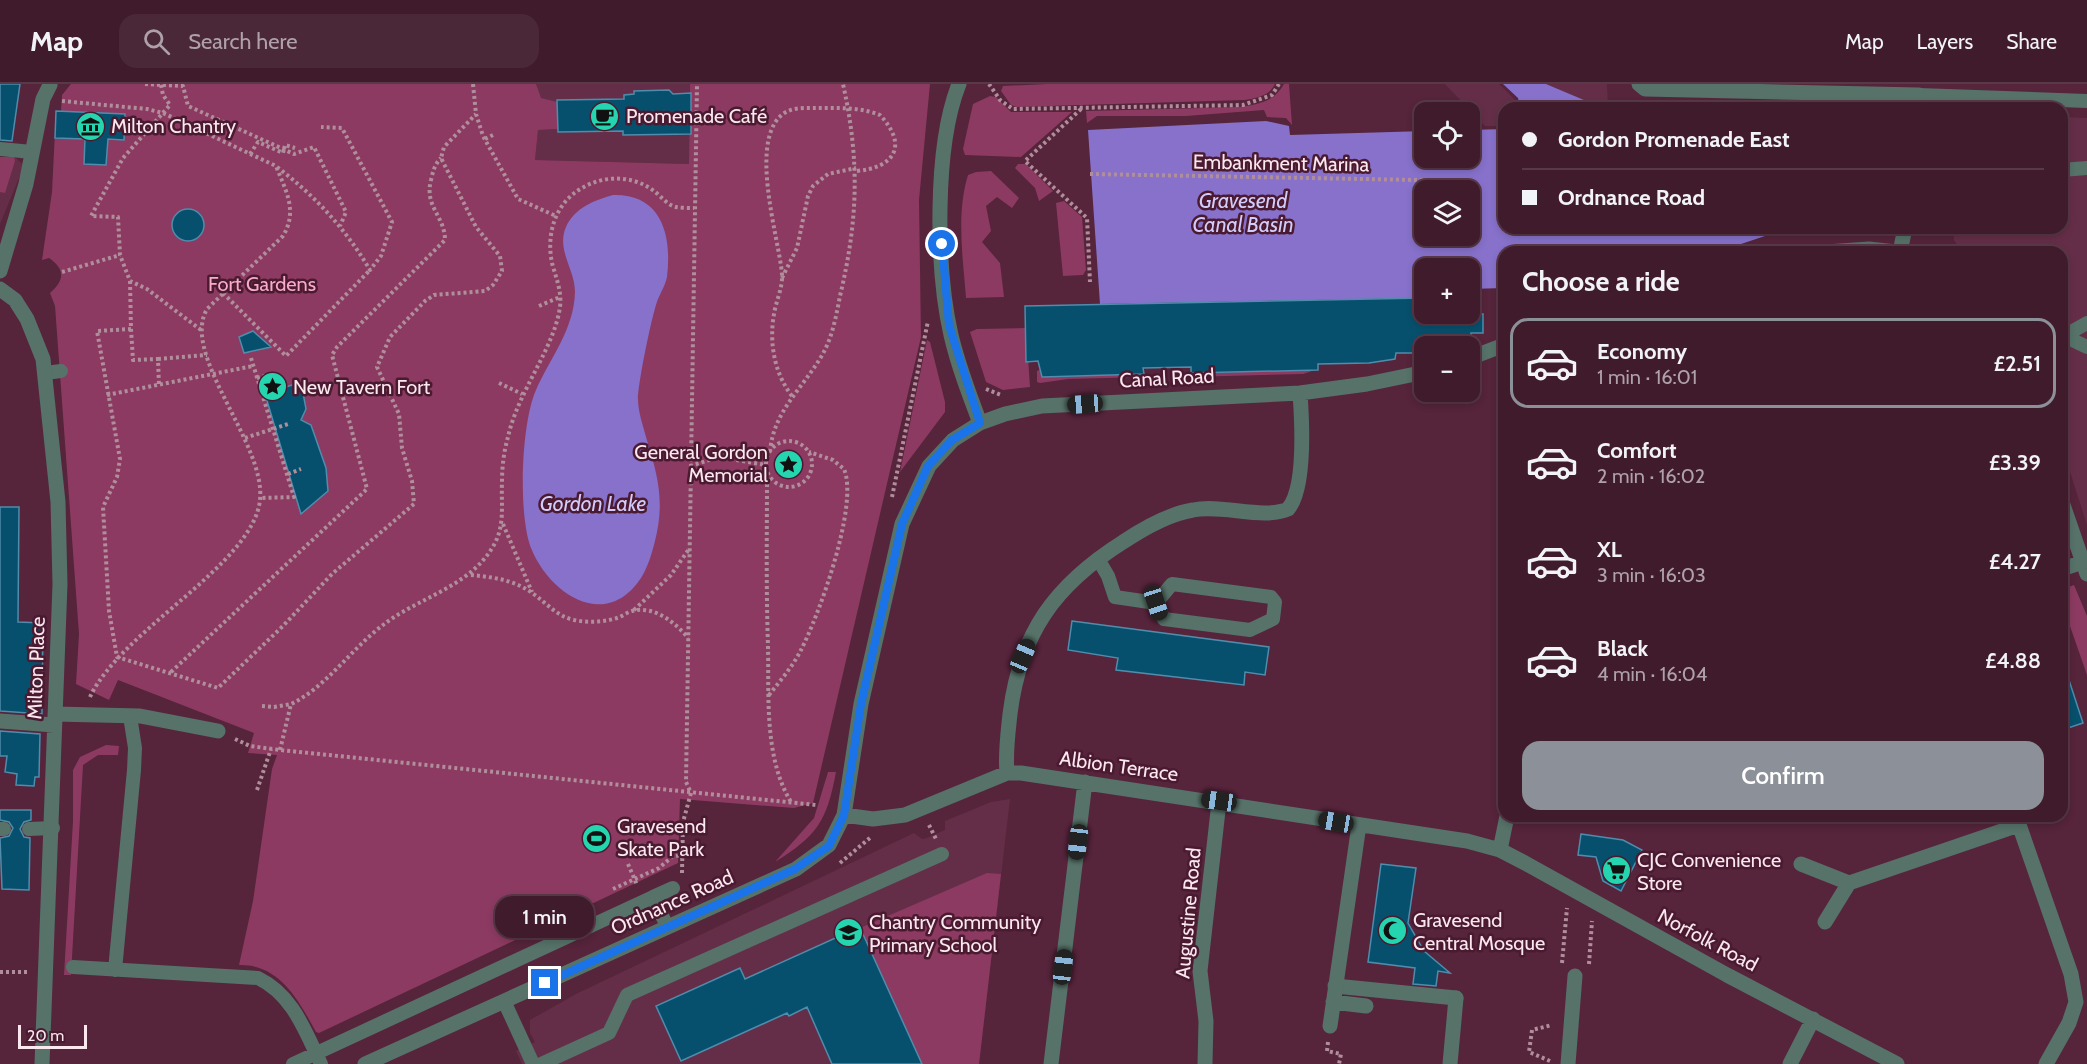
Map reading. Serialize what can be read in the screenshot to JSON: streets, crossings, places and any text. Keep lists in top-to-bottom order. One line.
{"streets":{"street":["Canal Road","Milton Place","Albion Terrace","Ordnance Road","Augustine Road","Norfolk Road"],"path":["Embankment Marina"]},"crossings":[["Canal Road","Albion Terrace"],["Canal Road","Ordnance Road"],["Albion Terrace","Ordnance Road"],["Albion Terrace","Augustine Road"],["Albion Terrace","Norfolk Road"]],"water":["Gravesend Canal Basin","Gordon Lake"],"parks":["Fort Gardens"],"places":{"cafe":["Promenade Café"],"museum":["Milton Chantry"],"place":["New Tavern Fort","General Gordon Memorial"],"sports":["Gravesend Skate Park"],"supermarket":["CJC Convenience Store"],"mosque":["Gravesend Central Mosque"],"school or university":["Chantry Community Primary School"]},"scale_bar":"20 m","page":{"header":"Map","search":"Search here","nav":["Map","Layers","Share"],"map_buttons":["+","−"],"banner":["Gordon Promenade East","Ordnance Road"],"heading":"Choose a ride","list":[{"name":"Economy","note":"1 min · 16:01","value":"£2.51"},{"name":"Comfort","note":"2 min · 16:02","value":"£3.39"},{"name":"XL","note":"3 min · 16:03","value":"£4.27"},{"name":"Black","note":"4 min · 16:04","value":"£4.88"}],"buttons":"Confirm","bubble":"1 min","scale":"20 m"}}
